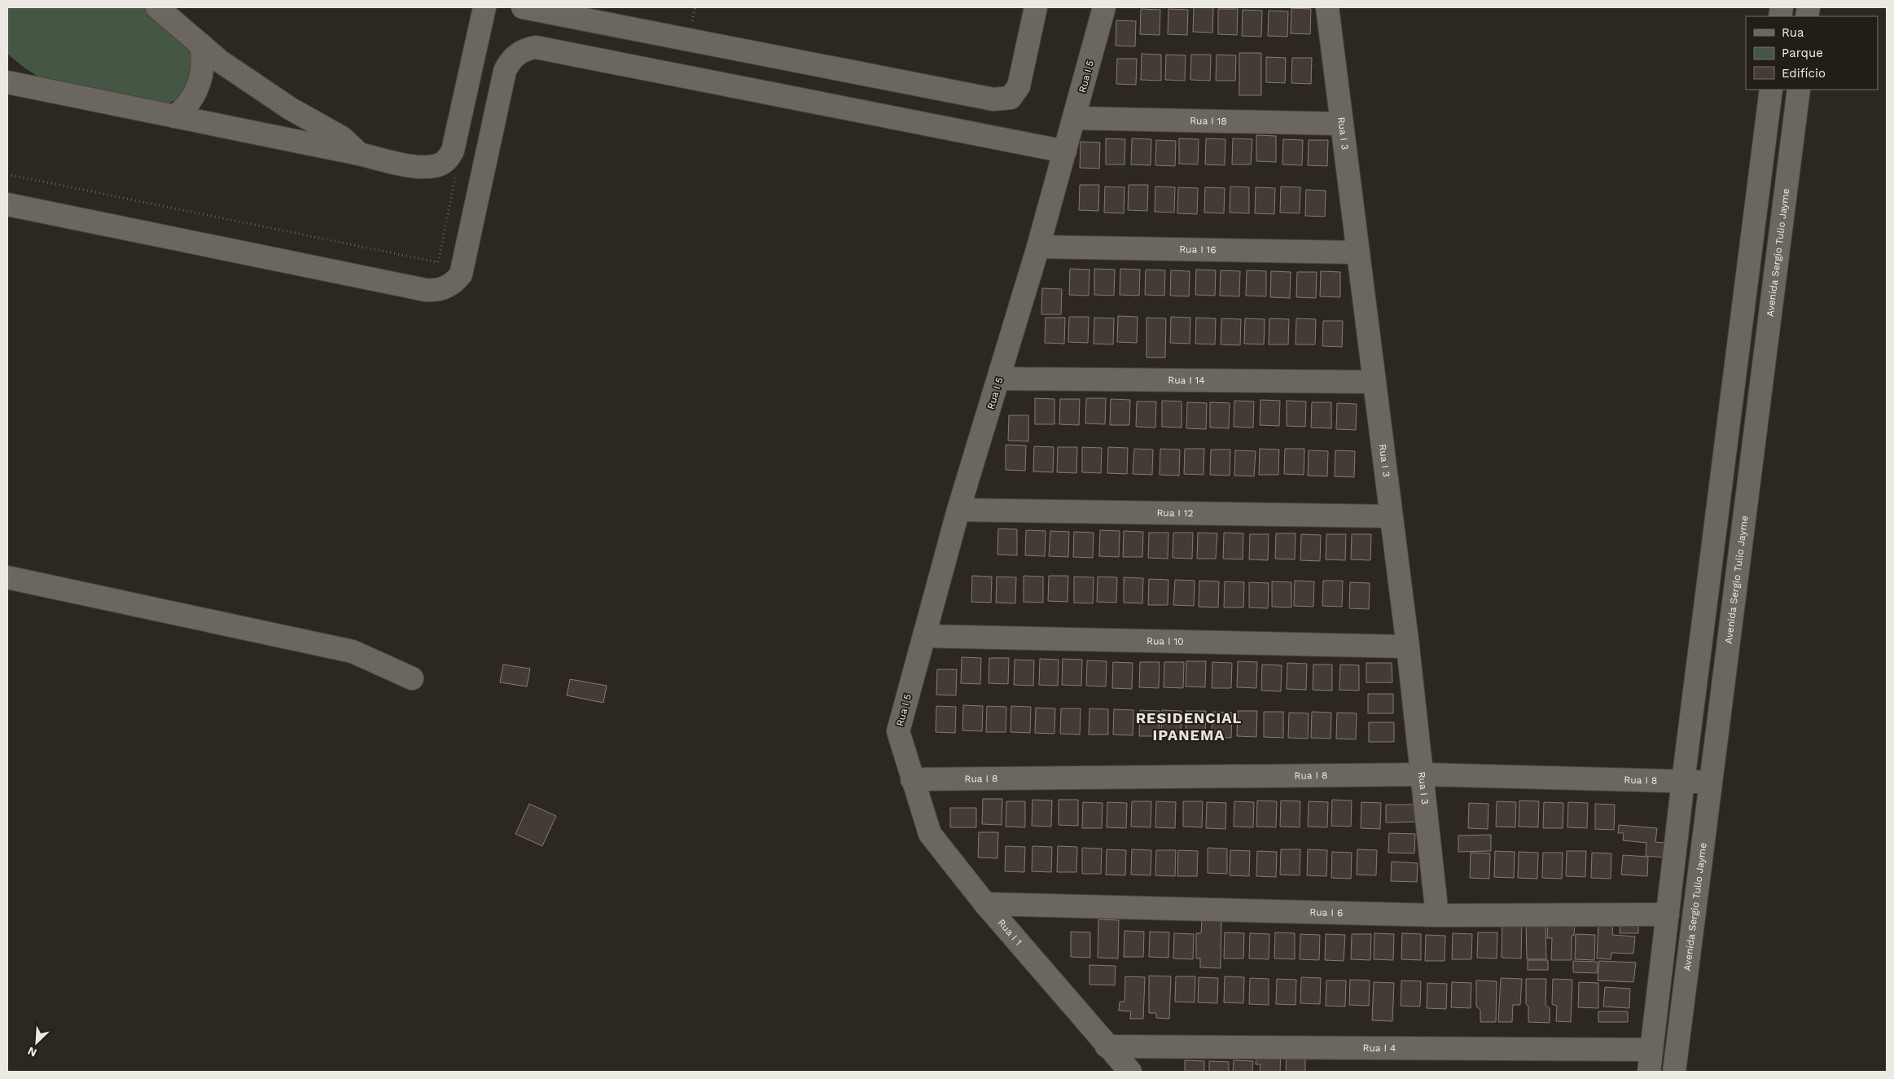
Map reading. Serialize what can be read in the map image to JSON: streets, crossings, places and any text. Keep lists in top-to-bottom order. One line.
{"streets":{"street":["Rua I 5","Rua I 18","Rua I 3","Rua I 16","Avenida Sergio Tulio Jayme","Rua I 14","Rua I 12","Rua I 10","Rua I 8","Rua I 6","Rua I 1","Rua I 4"]},"crossings":[["Rua I 5","Rua I 18"],["Rua I 5","Rua I 16"],["Rua I 5","Rua I 14"],["Rua I 5","Rua I 12"],["Rua I 5","Rua I 10"],["Rua I 5","Rua I 8"],["Rua I 5","Rua I 1"],["Rua I 18","Rua I 3"],["Rua I 3","Rua I 16"],["Rua I 3","Rua I 14"],["Rua I 3","Rua I 12"],["Rua I 3","Rua I 10"],["Rua I 3","Rua I 8"],["Rua I 3","Rua I 6"],["Avenida Sergio Tulio Jayme","Rua I 8"],["Rua I 8","Rua I 1"],["Rua I 6","Rua I 1"],["Rua I 1","Rua I 4"]],"districts":["RESIDENCIAL IPANEMA"],"legend":["Rua","Parque","Edifício"],"north":"bottom left"}
